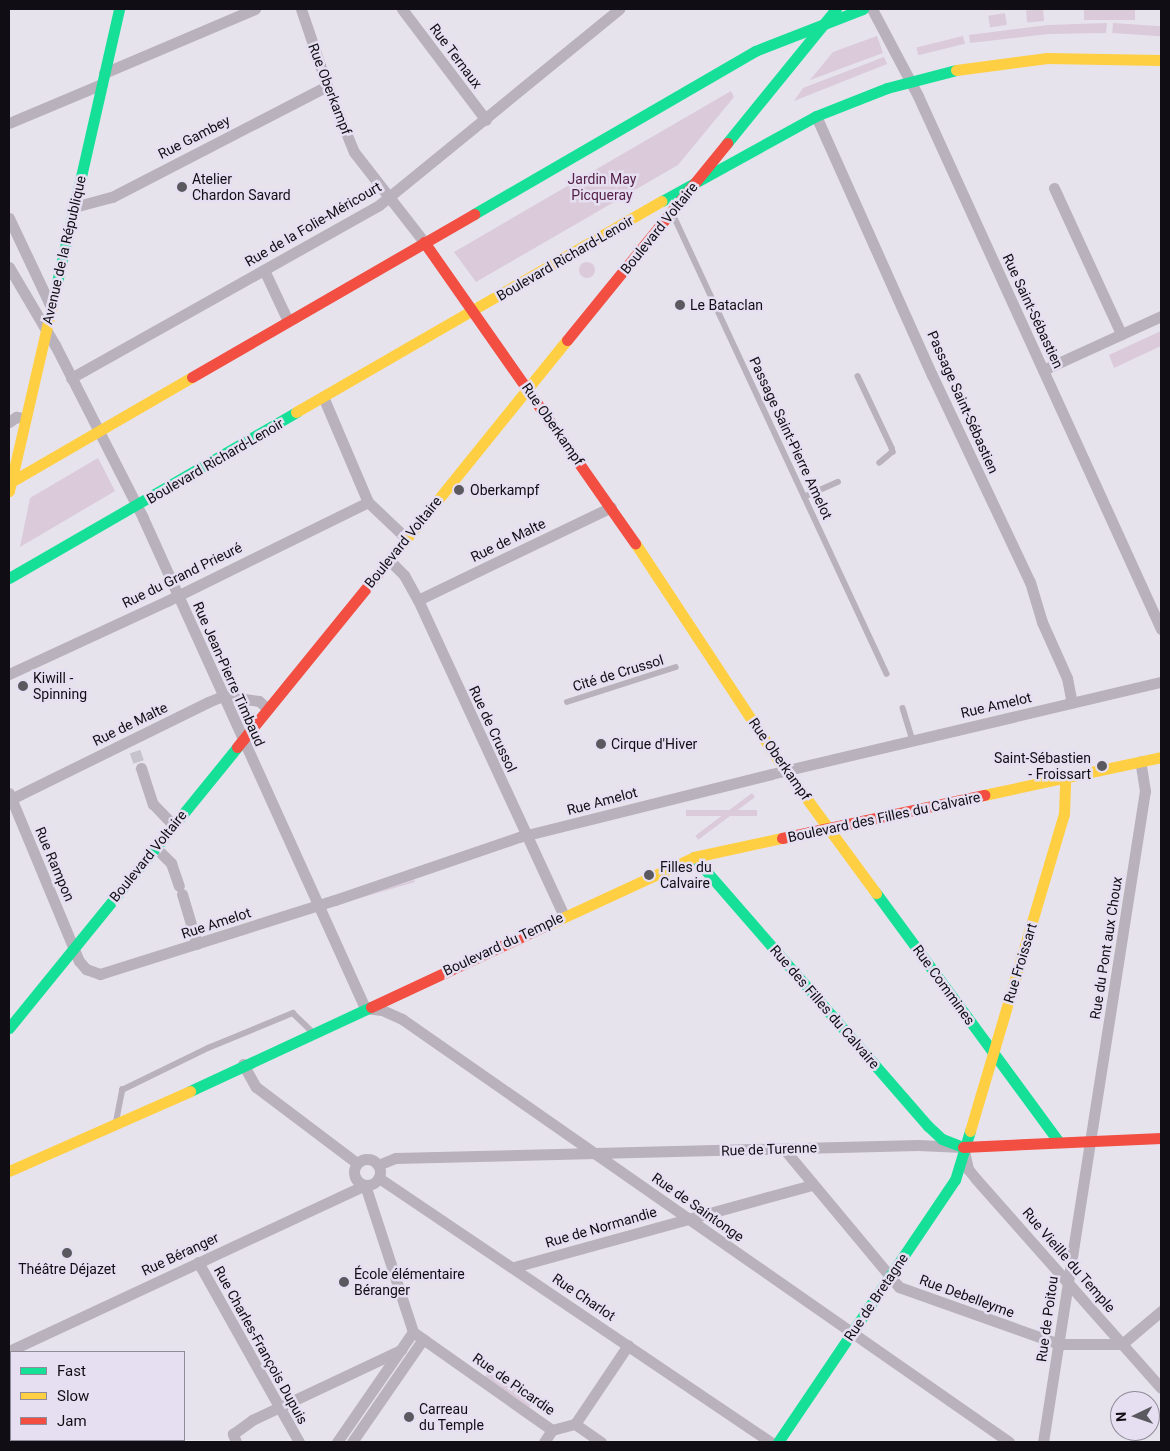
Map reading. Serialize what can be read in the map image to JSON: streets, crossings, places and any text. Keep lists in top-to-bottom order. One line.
{"streets":{"street":["Rue Ternaux","Rue Oberkampf","Rue Gambey","Rue de la Folie-Méricourt","Boulevard Voltaire","Avenue de la République","Boulevard Richard-Lenoir","Rue Saint-Sébastien","Passage Saint-Sébastien","Rue de Malte","Rue du Grand Prieuré","Rue Jean-Pierre Timbaud","Rue Amelot","Rue de Crussol","Boulevard des Filles du Calvaire","Rue Rampon","Boulevard du Temple","Rue du Pont aux Choux","Rue Froissart","Rue Commines","Rue des Filles du Calvaire","Rue de Turenne","Rue de Saintonge","Rue de Normandie","Rue Béranger","Rue Vieille du Temple","Rue Debelleyme","Rue Charlot","Rue de Bretagne","Rue de Poitou","Rue Charles-François Dupuis","Rue de Picardie"],"lane":["Passage Saint-Pierre Amelot","Cité de Crussol"]},"crossings":[["Rue Ternaux","Rue de la Folie-Méricourt"],["Rue Oberkampf","Rue Gambey"],["Rue Oberkampf","Rue de la Folie-Méricourt"],["Rue Oberkampf","Boulevard Voltaire"],["Rue Oberkampf","Boulevard Richard-Lenoir"],["Rue Oberkampf","Rue de Malte"],["Rue Oberkampf","Rue Amelot"],["Rue Oberkampf","Boulevard des Filles du Calvaire"],["Rue Oberkampf","Rue Commines"],["Rue Gambey","Avenue de la République"],["Rue de la Folie-Méricourt","Rue Jean-Pierre Timbaud"],["Boulevard Voltaire","Boulevard Richard-Lenoir"],["Boulevard Voltaire","Passage Saint-Pierre Amelot"],["Boulevard Voltaire","Rue Jean-Pierre Timbaud"],["Boulevard Voltaire","Rue Amelot"],["Boulevard Voltaire","Rue de Crussol"],["Boulevard Voltaire","Rue Rampon"],["Avenue de la République","Rue Jean-Pierre Timbaud"],["Boulevard Richard-Lenoir","Rue Saint-Sébastien"],["Boulevard Richard-Lenoir","Passage Saint-Sébastien"],["Boulevard Richard-Lenoir","Rue Jean-Pierre Timbaud"],["Passage Saint-Sébastien","Rue Amelot"],["Rue de Malte","Rue Jean-Pierre Timbaud"],["Rue de Malte","Rue de Crussol"],["Rue de Malte","Rue Rampon"],["Rue du Grand Prieuré","Rue Jean-Pierre Timbaud"],["Rue Jean-Pierre Timbaud","Rue Amelot"],["Rue Jean-Pierre Timbaud","Boulevard du Temple"],["Rue Jean-Pierre Timbaud","Rue de Saintonge"],["Rue Amelot","Rue de Crussol"],["Rue Amelot","Rue Rampon"],["Rue de Crussol","Boulevard du Temple"],["Boulevard des Filles du Calvaire","Boulevard du Temple"],["Boulevard des Filles du Calvaire","Rue du Pont aux Choux"],["Boulevard des Filles du Calvaire","Rue Froissart"],["Boulevard des Filles du Calvaire","Rue Commines"],["Boulevard des Filles du Calvaire","Rue des Filles du Calvaire"],["Boulevard du Temple","Rue des Filles du Calvaire"],["Boulevard du Temple","Rue de Saintonge"],["Rue du Pont aux Choux","Rue de Turenne"],["Rue du Pont aux Choux","Rue de Poitou"],["Rue Froissart","Rue Commines"],["Rue Froissart","Rue des Filles du Calvaire"],["Rue Froissart","Rue de Turenne"],["Rue Froissart","Rue Vieille du Temple"],["Rue Froissart","Rue de Bretagne"],["Rue Commines","Rue de Turenne"],["Rue des Filles du Calvaire","Rue de Turenne"],["Rue des Filles du Calvaire","Rue Vieille du Temple"],["Rue des Filles du Calvaire","Rue de Bretagne"],["Rue de Turenne","Rue de Saintonge"],["Rue de Turenne","Rue Béranger"],["Rue de Turenne","Rue Vieille du Temple"],["Rue de Turenne","Rue Debelleyme"],["Rue de Turenne","Rue Charlot"],["Rue de Turenne","Rue de Bretagne"],["Rue de Turenne","Rue de Poitou"],["Rue de Saintonge","Rue de Normandie"],["Rue de Saintonge","Rue de Bretagne"],["Rue de Normandie","Rue Debelleyme"],["Rue de Normandie","Rue Charlot"],["Rue Béranger","Rue Charlot"],["Rue Béranger","Rue Charles-François Dupuis"],["Rue Vieille du Temple","Rue Debelleyme"],["Rue Vieille du Temple","Rue de Bretagne"],["Rue Vieille du Temple","Rue de Poitou"],["Rue Debelleyme","Rue de Bretagne"],["Rue Debelleyme","Rue de Poitou"]],"parks":["Jardin May Picqueray"],"places":["Atelier Chardon Savard","Le Bataclan","Oberkampf","Kiwill - Spinning","Cirque d'Hiver","Saint-Sébastien - Froissart","Filles du Calvaire","Théâtre Déjazet","École élémentaire Béranger","Carreau du Temple"],"legend":["Fast","Slow","Jam"],"north":"left"}
